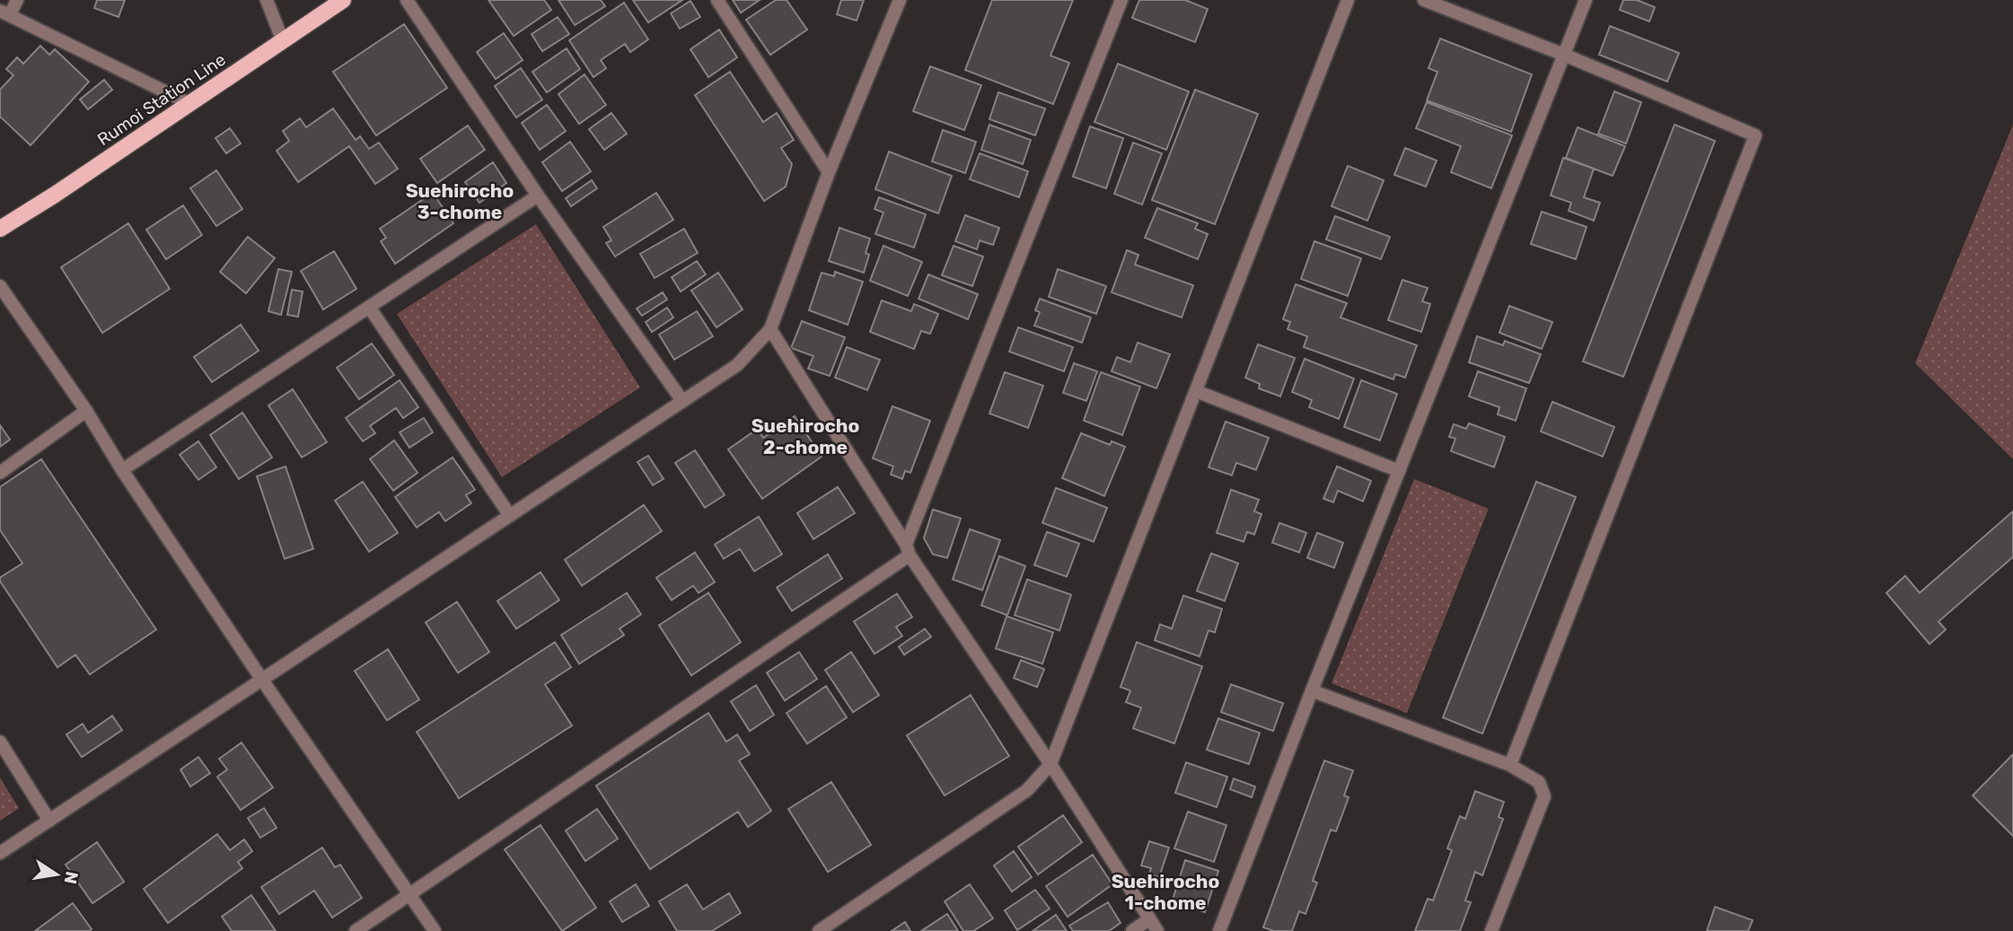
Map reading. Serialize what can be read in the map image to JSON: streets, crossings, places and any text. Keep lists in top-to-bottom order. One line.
{"streets":{"main road":["Rumoi Station Line"]},"districts":["Suehirocho 3-chome","Suehirocho 2-chome","Suehirocho 1-chome"],"north":"right"}
